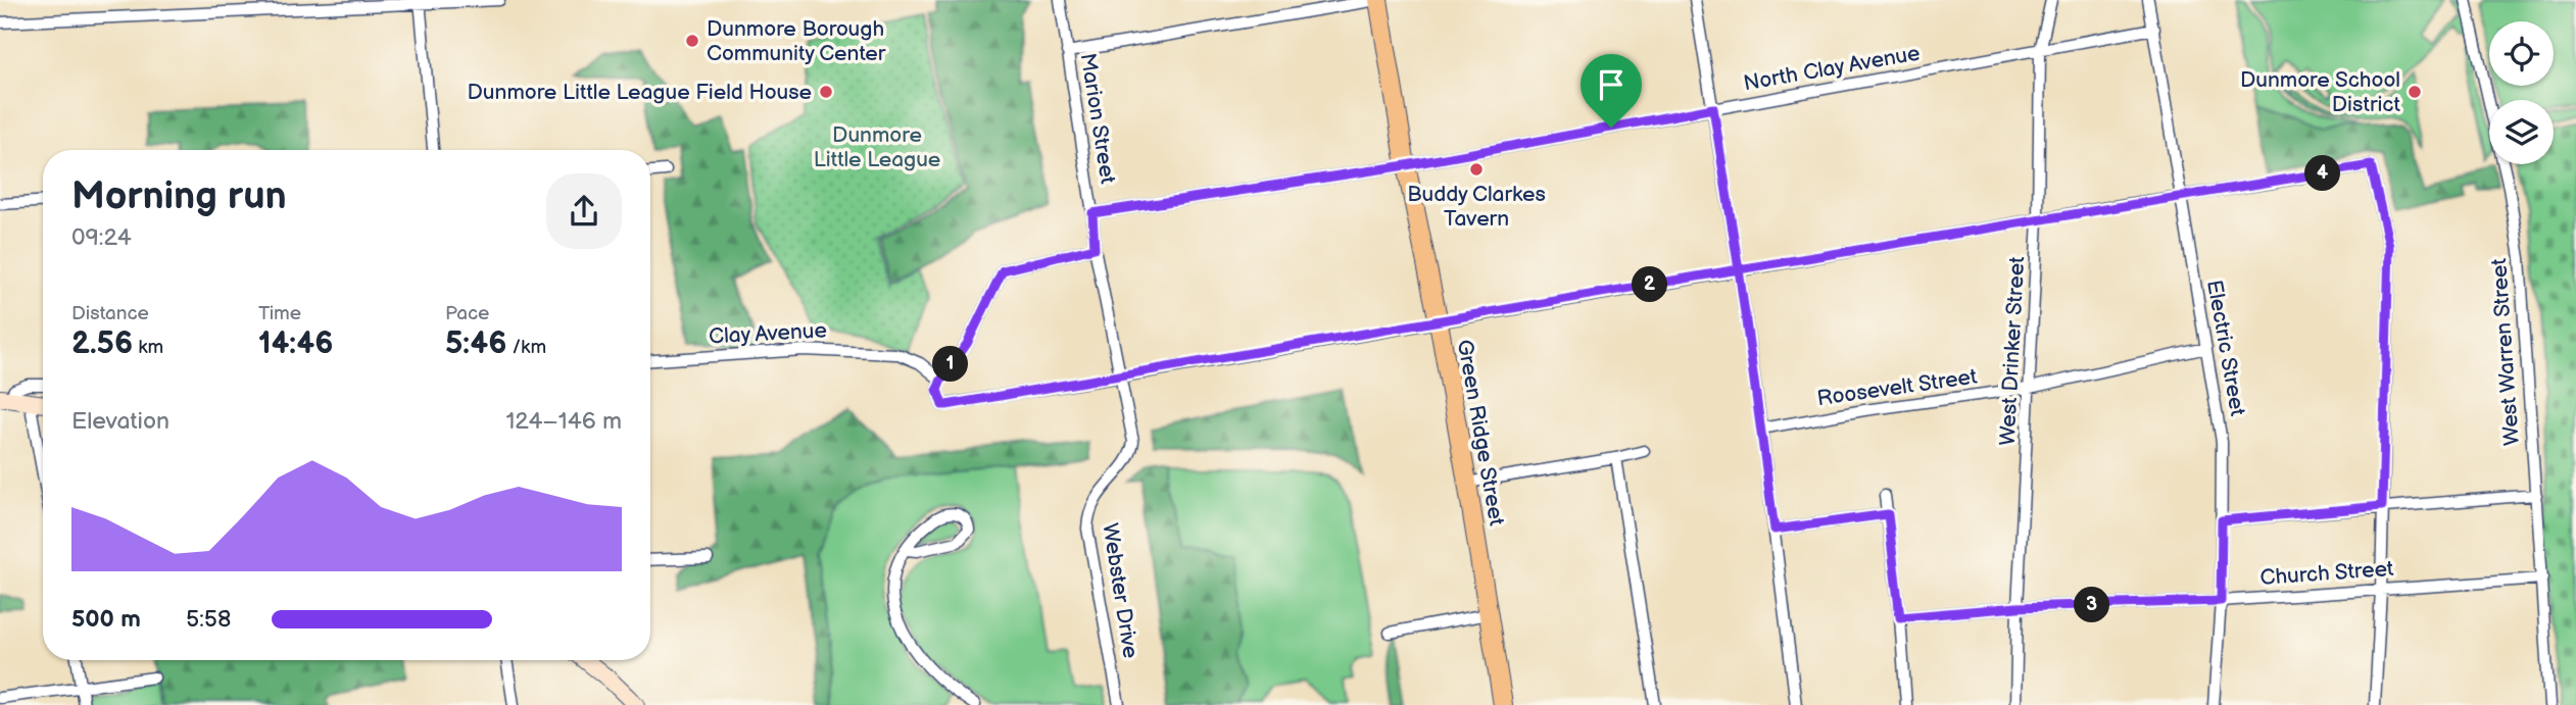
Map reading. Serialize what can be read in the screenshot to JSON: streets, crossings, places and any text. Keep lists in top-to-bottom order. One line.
{"streets":{"main road":["Green Ridge Street"],"street":["North Clay Avenue","Marion Street","Clay Avenue","Electric Street","West Drinker Street","West Warren Street","Roosevelt Street","Church Street","Webster Drive"]},"crossings":[["North Clay Avenue","Marion Street"],["North Clay Avenue","Electric Street"],["North Clay Avenue","West Drinker Street"],["North Clay Avenue","Green Ridge Street"],["Marion Street","Webster Drive"],["Electric Street","Roosevelt Street"],["Electric Street","Church Street"],["West Drinker Street","Roosevelt Street"],["West Drinker Street","Church Street"],["West Warren Street","Church Street"]],"parks":["Dunmore Little League"],"places":["Dunmore Borough Community Center","Dunmore Little League Field House","Dunmore School District","Buddy Clarkes Tavern"],"page":{"heading":["Morning run","09:24"],"pins":["4","2","1","3"],"stats":[["Distance","2.56 km"],["Time","14:46"],["Pace","5:46 /km"]],"chart":["Elevation","124–146 m"],"list":[{"name":"500 m","note":"5:58"}]}}
